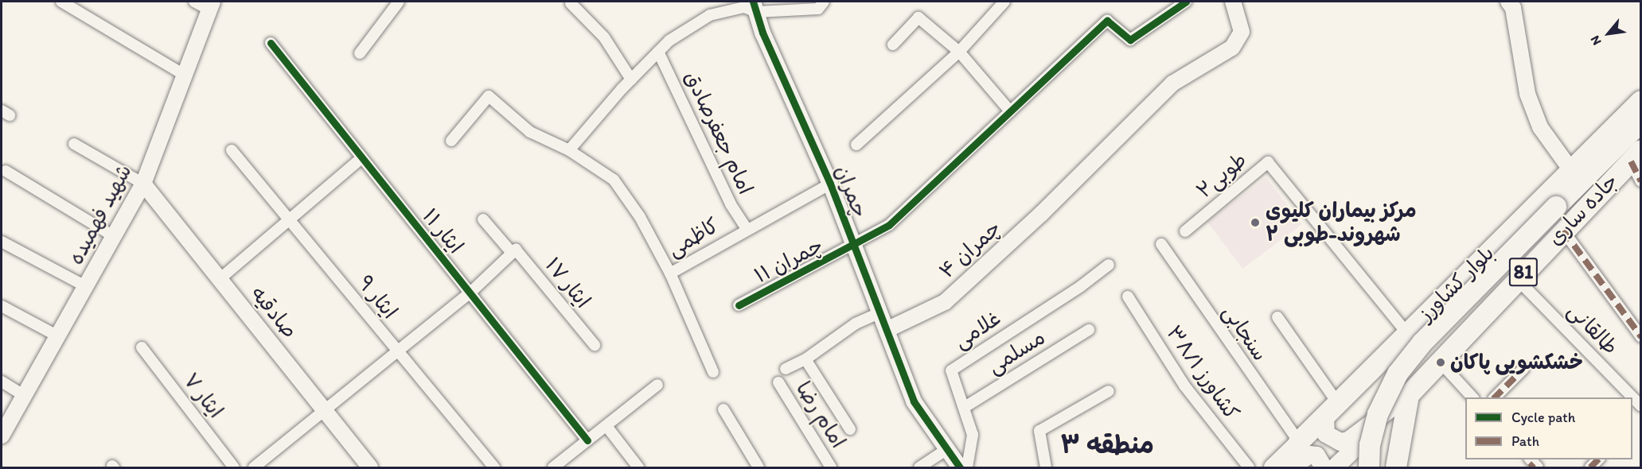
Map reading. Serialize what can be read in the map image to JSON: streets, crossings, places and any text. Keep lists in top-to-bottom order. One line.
{"streets":{"highway":["جاده ساری","81","بلوار کشاورز"],"street":["امام جعفرصادق","طوبی۲","چمران","شهید فهمیده","ایثار ۱۱","کاظمی","چمران ۴","چمران ۱۱","ایثار ۱۷","ایثار ۹","صادقیه","طالقانی","غلامی","سنجابی","مسلمی","کشاورز ۳۸/۱","ایثار ۷","امام رضا"]},"crossings":[["امام جعفرصادق","کاظمی"],["طوبی۲","بلوار کشاورز"],["چمران","کاظمی"],["چمران","چمران ۴"],["چمران","چمران ۱۱"],["جاده ساری","طالقانی"],["شهید فهمیده","صادقیه"],["بلوار کشاورز","سنجابی"],["غلامی","مسلمی"]],"districts":["منطقه ۳"],"places":["مرکز بیماران کلیوی شهروند-طوبی ۲","خشکشویی پاکان"],"legend":["Cycle path","Path"],"north":"bottom left"}
